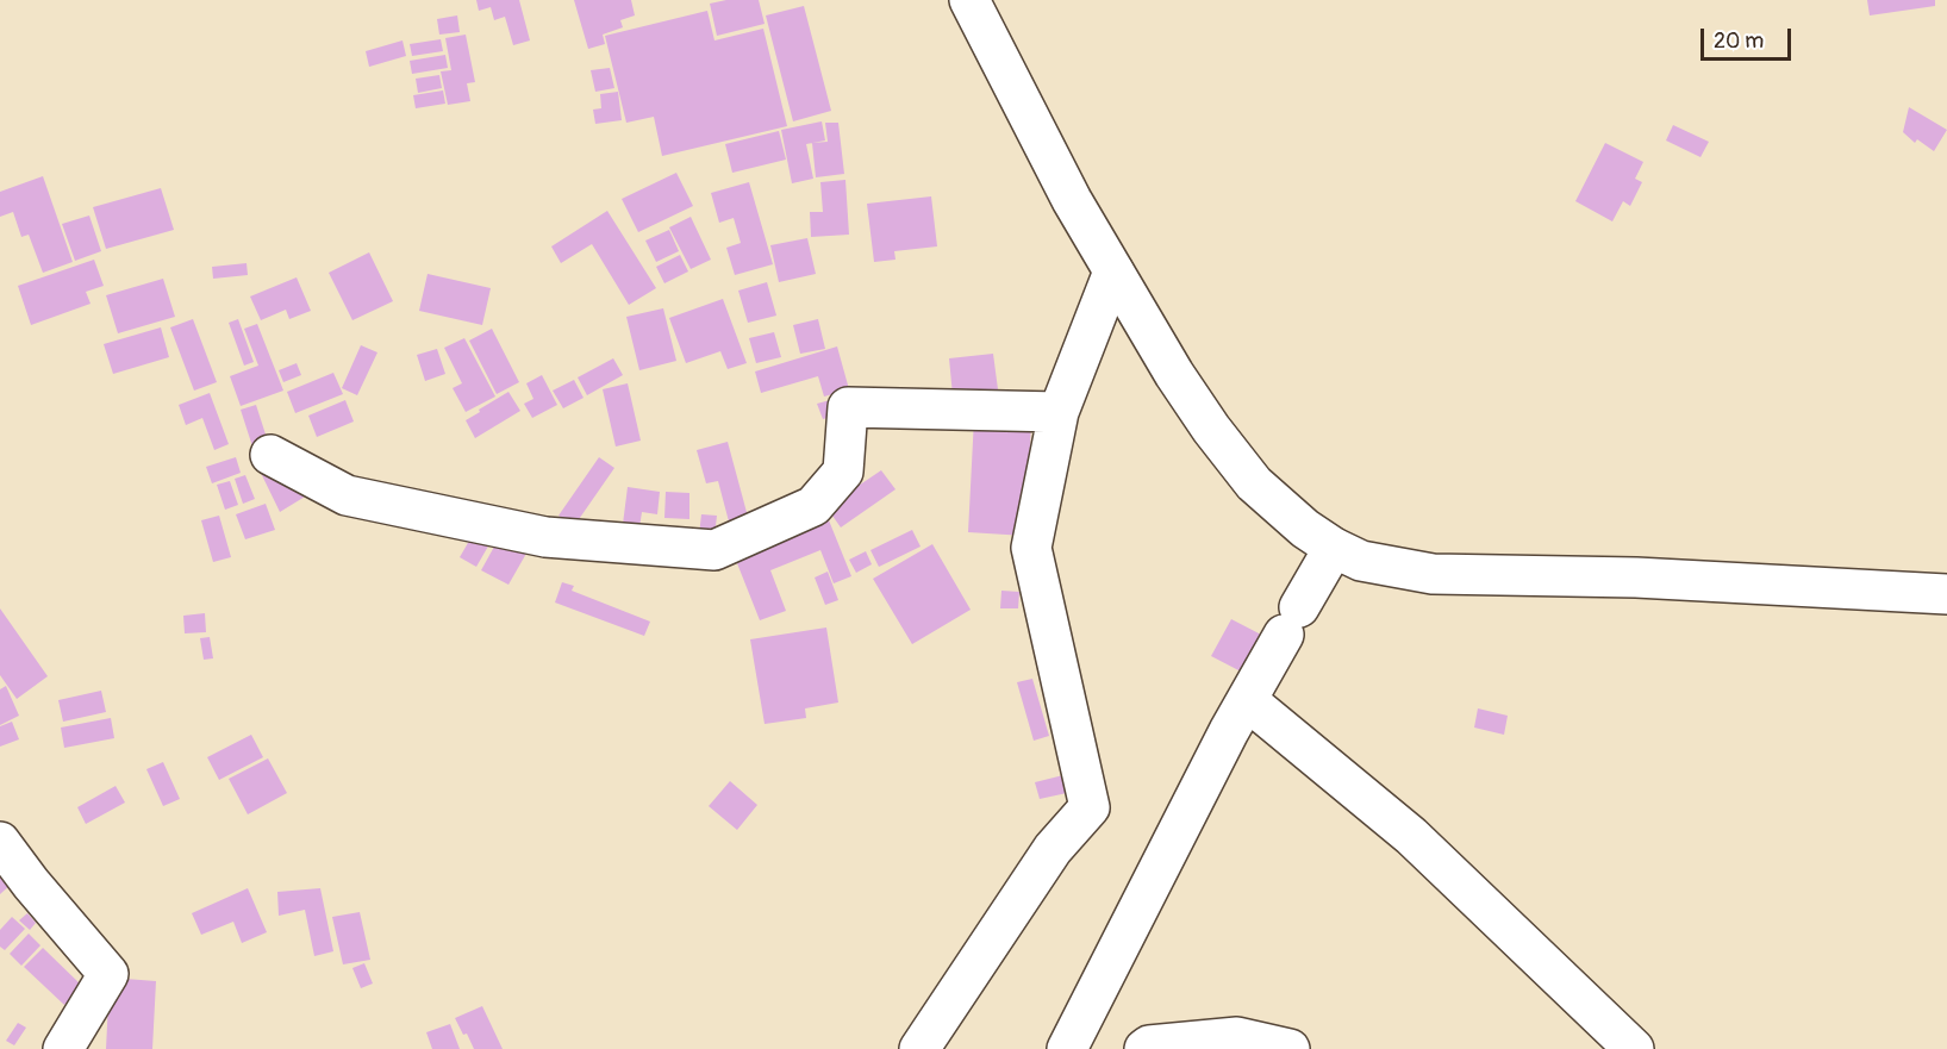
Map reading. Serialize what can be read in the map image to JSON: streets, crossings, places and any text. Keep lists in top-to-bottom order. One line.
{"scale_bar":"20 m"}
